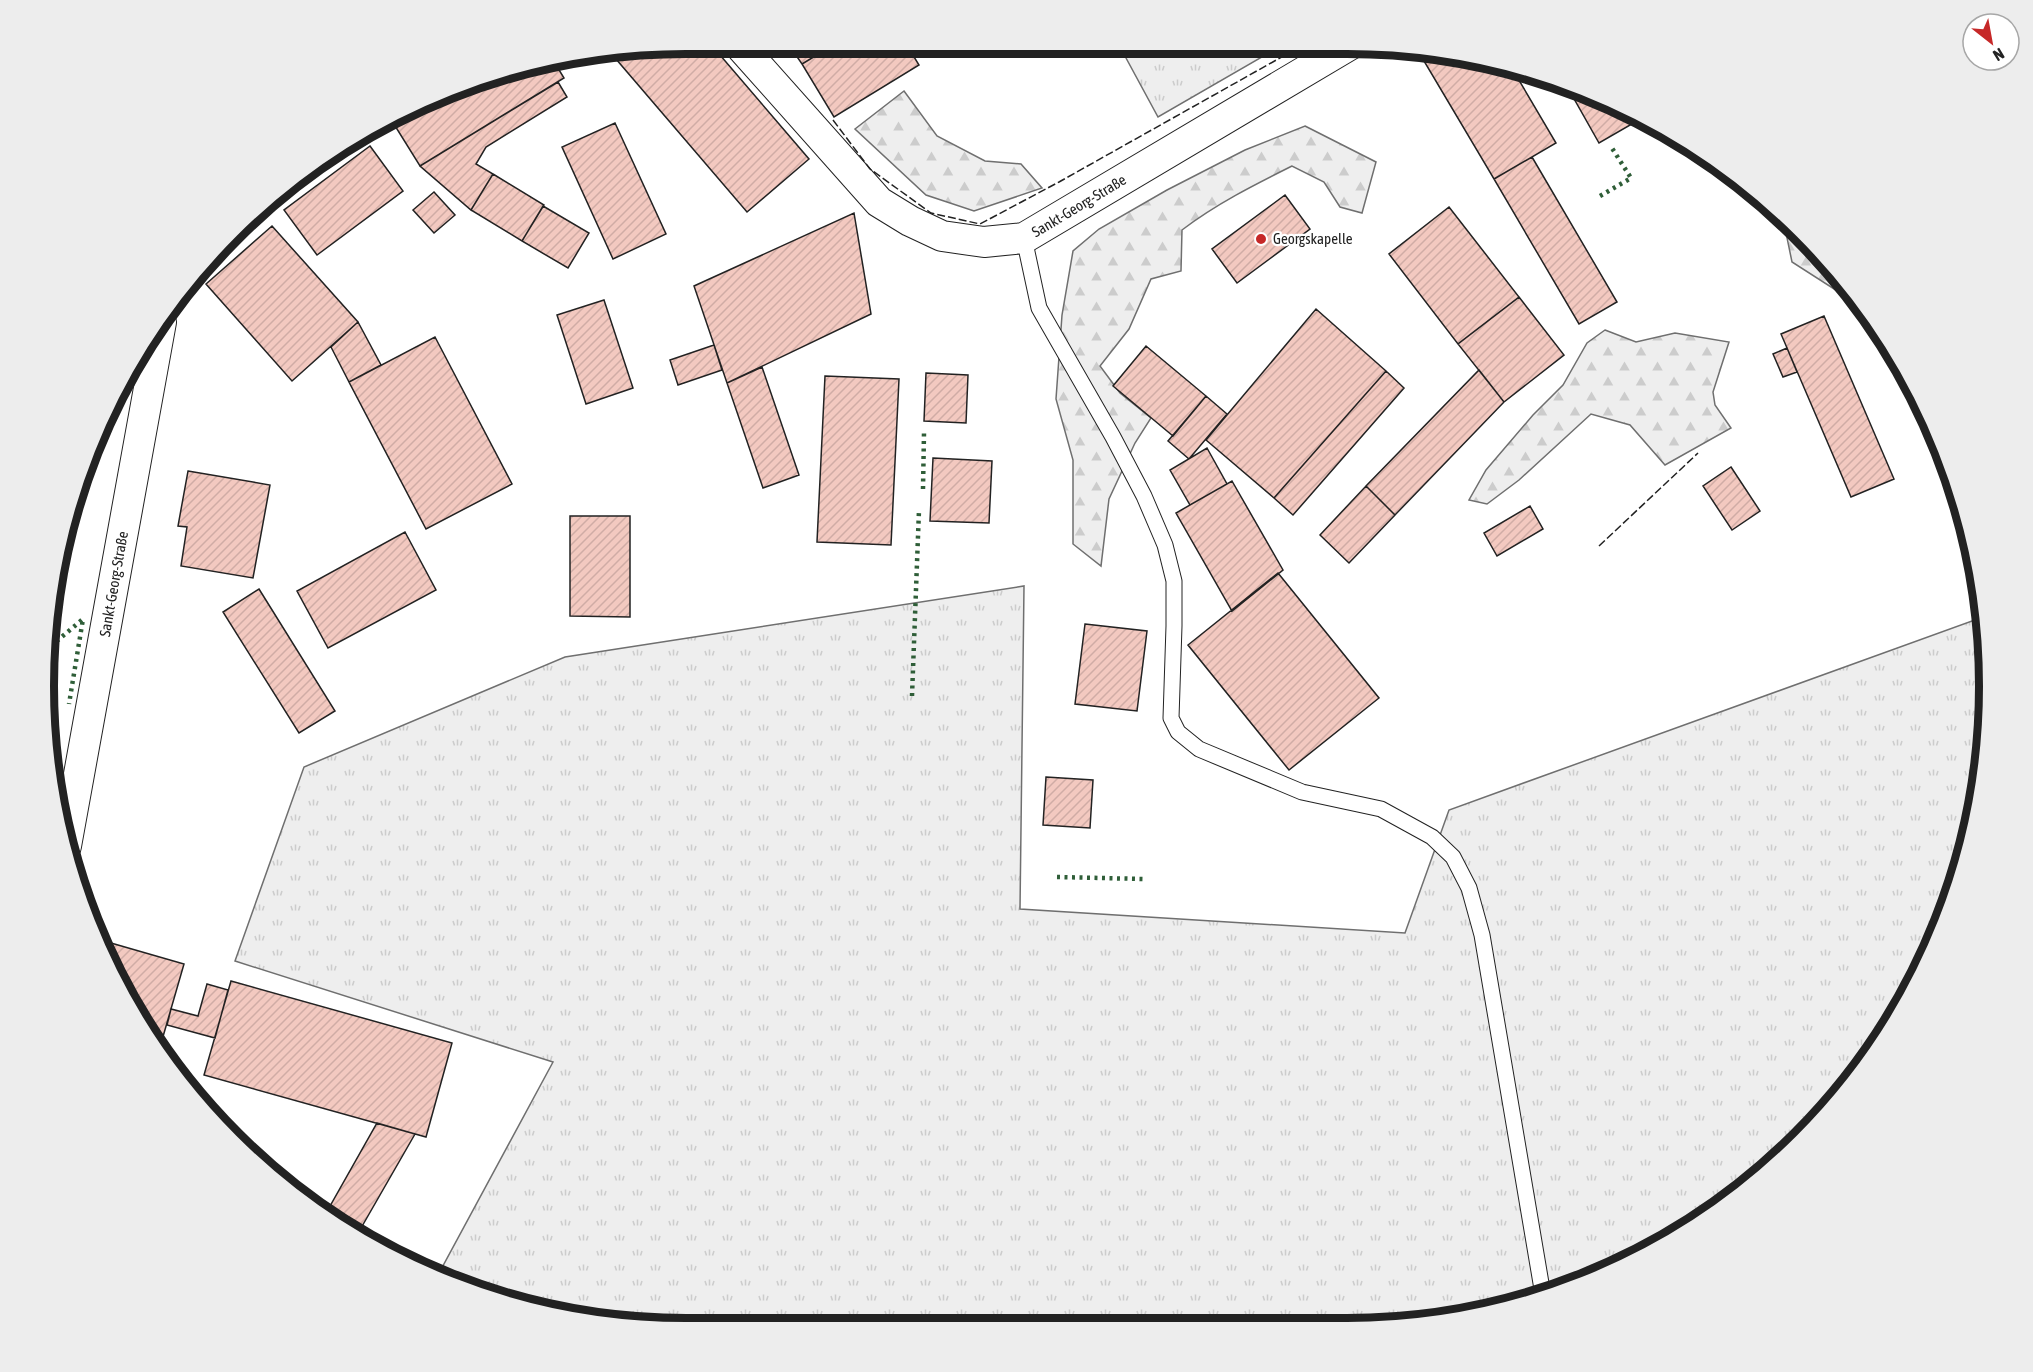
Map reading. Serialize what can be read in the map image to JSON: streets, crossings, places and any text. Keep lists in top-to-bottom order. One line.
{"streets":{"street":["Sankt-Georg-Straße"]},"places":["Georgskapelle"],"north":"bottom right"}
